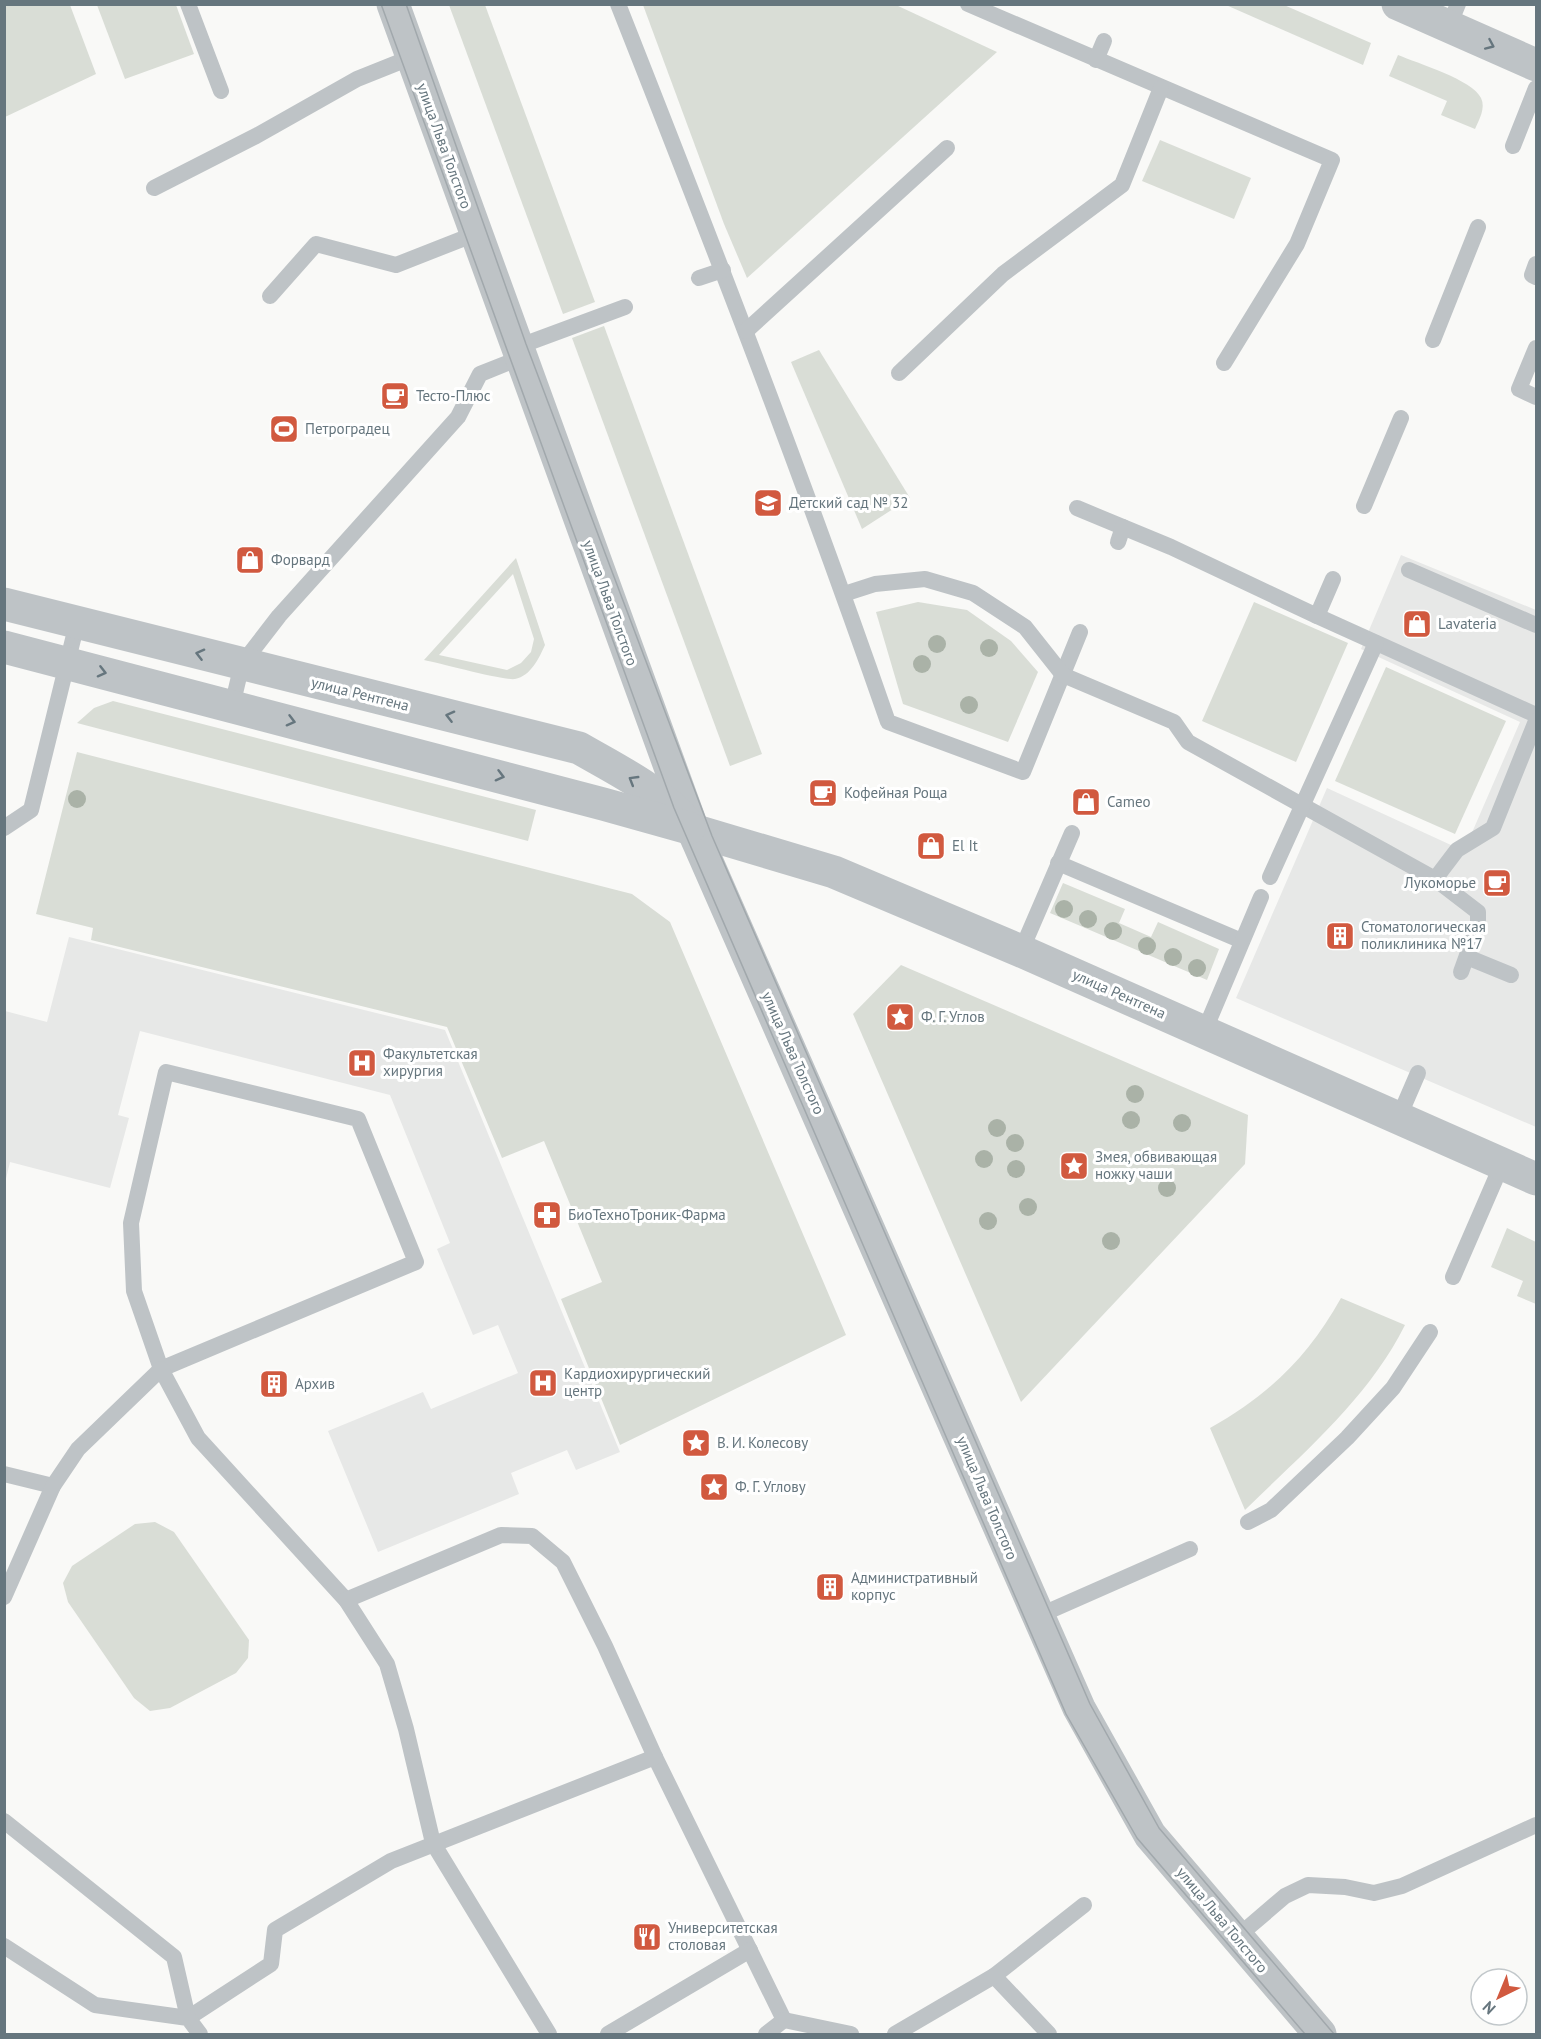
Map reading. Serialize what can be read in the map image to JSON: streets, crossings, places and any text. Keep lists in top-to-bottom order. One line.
{"streets":{"street":["улица Льва Толстого","улица Рентгена"]},"crossings":[["улица Льва Толстого","улица Рентгена"]],"places":{"cafe":["Тесто-Плюс","Кофейная Роща","Лукоморье"],"sports":["Петроградец"],"school or university":["Детский сад № 32"],"shop":["Форвард","Lavateria","Cameo","El It"],"building":["Стоматологическая поликлиника №17","Архив","Административный корпус"],"place":["Ф. Г. Углов","Змея, обвивающая ножку чаши","В. И. Колесову","Ф. Г. Углову"],"hospital":["Факультетская хирургия","Кардиохирургический центр"],"pharmacy":["БиоТехноТроник-Фарма"],"restaurant":["Университетская столовая"]},"north":"bottom left"}
